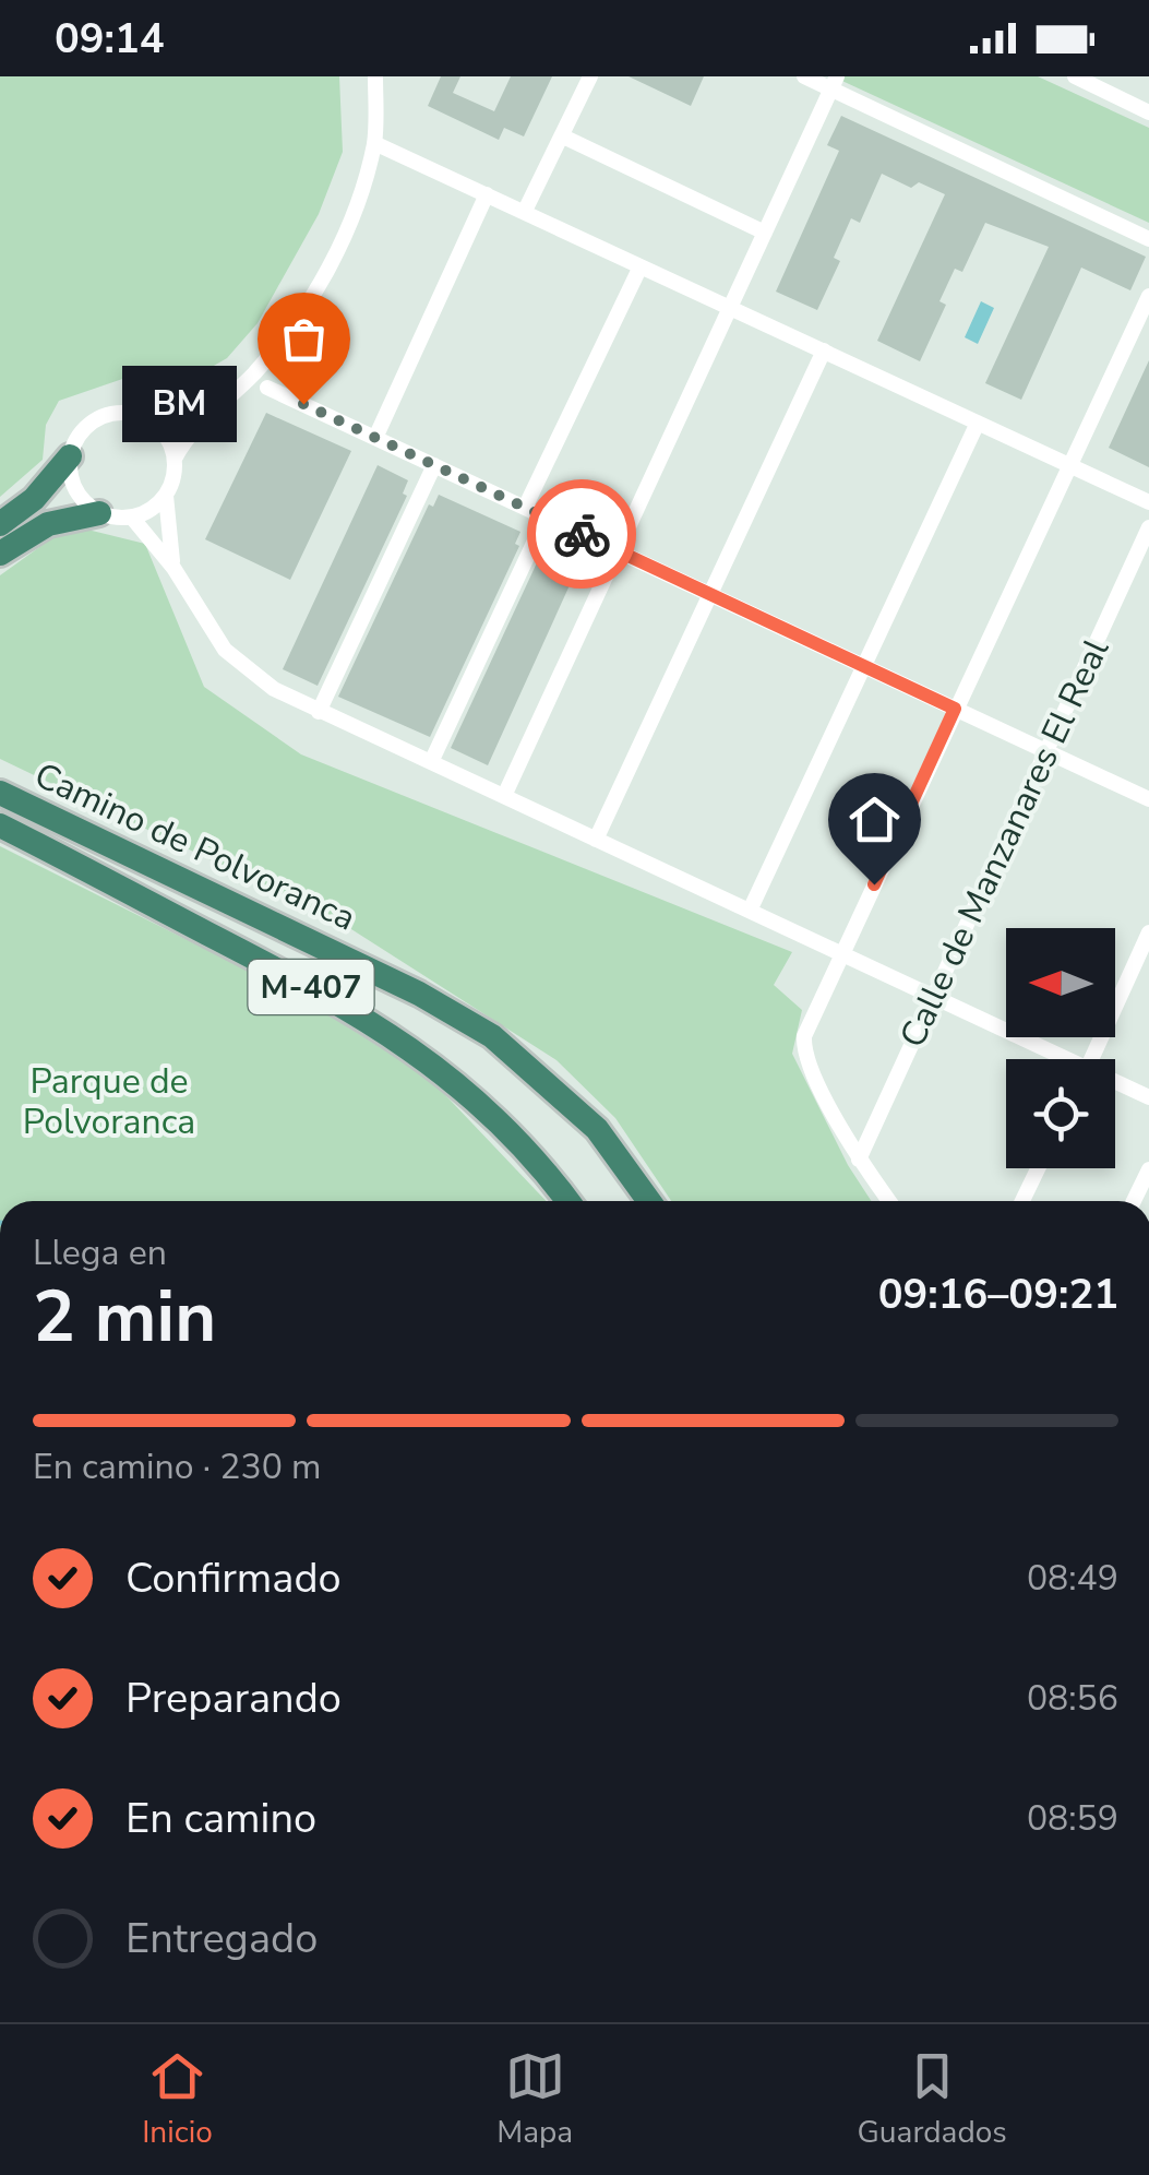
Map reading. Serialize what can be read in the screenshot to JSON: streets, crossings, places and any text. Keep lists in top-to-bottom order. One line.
{"streets":{"highway":["Camino de Polvoranca","M-407"],"street":["Calle de Manzanares El Real"]},"parks":["Parque de Polvoranca"],"places":["BM"],"north":"left","page":{"status":"09:14","bubble":"BM","heading":["2 min","Llega en","09:16–09:21"],"bar":"En camino · 230 m","list":[["Confirmado","08:49"],["Preparando","08:56"],["En camino","08:59"],"Entregado"],"tabs":["Inicio","Mapa","Guardados"]}}
